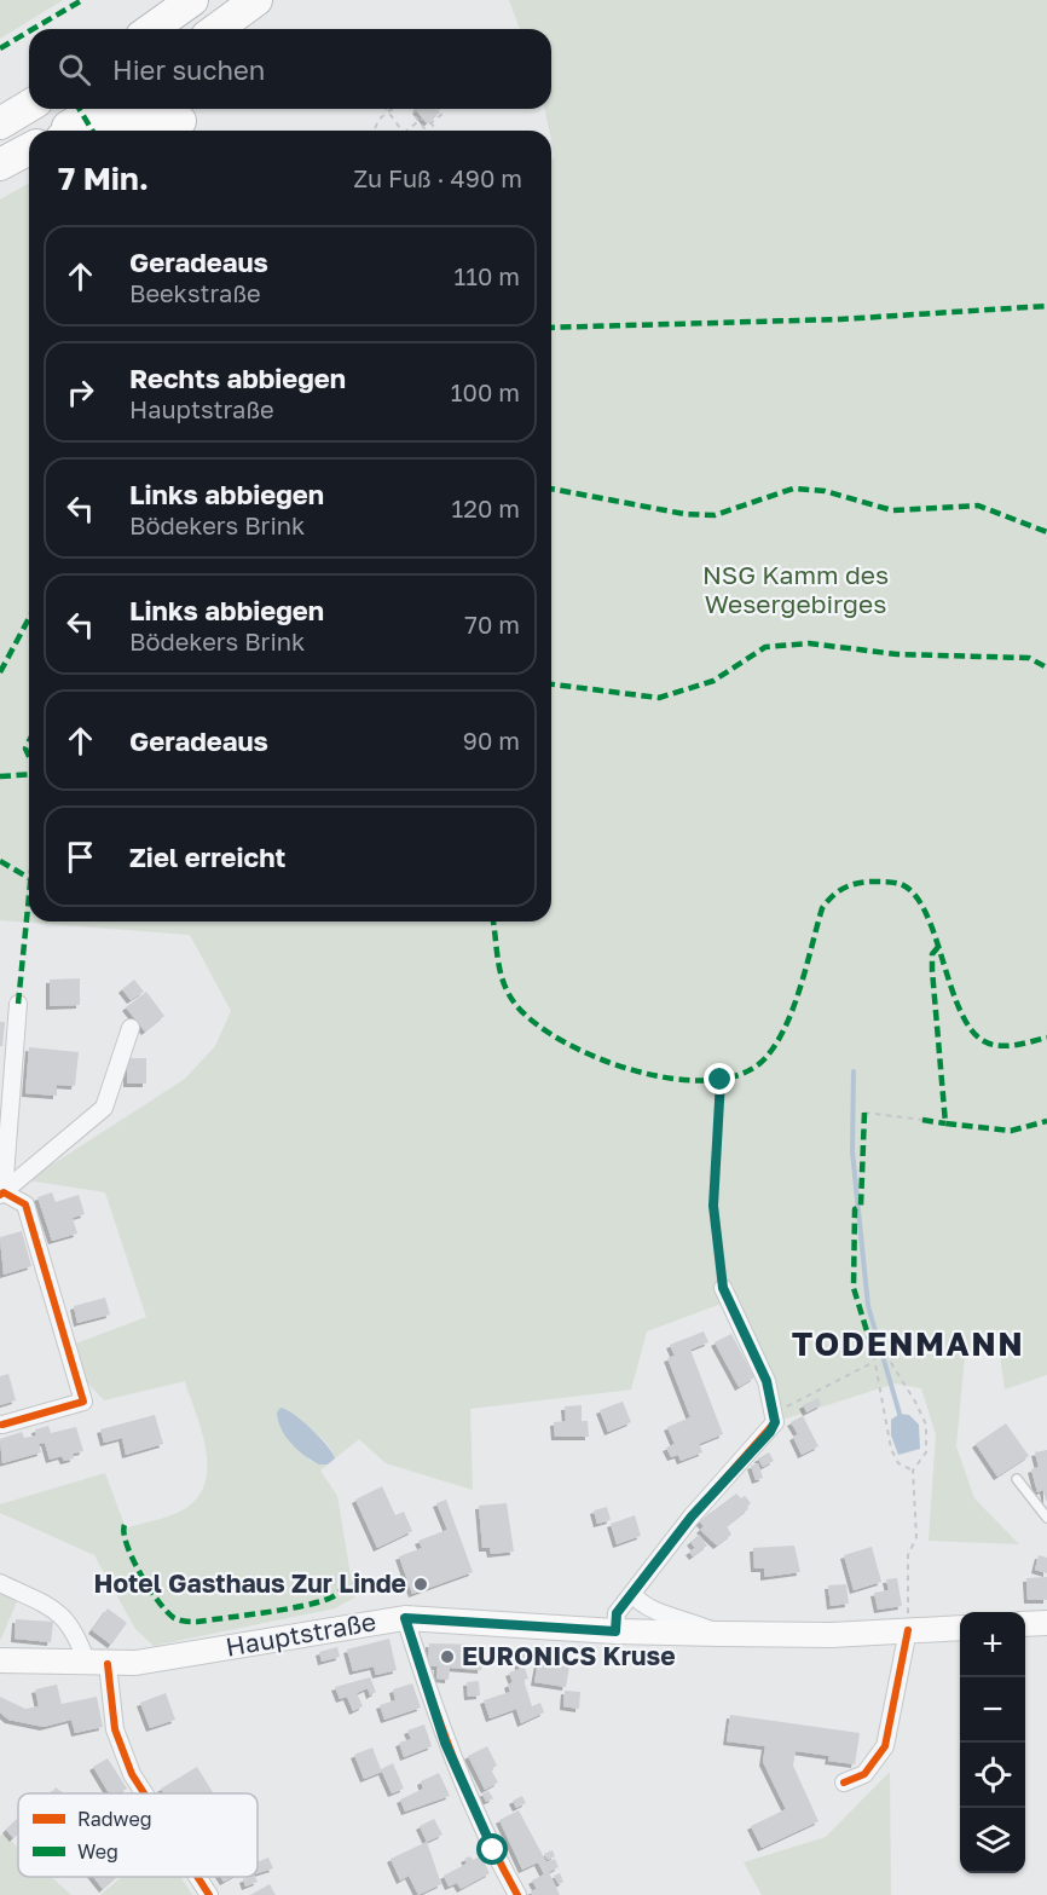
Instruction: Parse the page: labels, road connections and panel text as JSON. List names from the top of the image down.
{
  "streets": {
    "main road": ["Hauptstraße"]
  },
  "districts": ["TODENMANN"],
  "parks": ["NSG Kamm des Wesergebirges"],
  "places": ["Hotel Gasthaus Zur Linde", "EURONICS Kruse"],
  "legend": ["Radweg", "Weg"],
  "page": {
    "search": "Hier suchen",
    "heading": ["7 Min.", "Zu Fuß · 490 m"],
    "list": [
      ["Geradeaus", "Beekstraße", "110 m"],
      ["Rechts abbiegen", "Hauptstraße", "100 m"],
      ["Links abbiegen", "Bödekers Brink", "120 m"],
      ["Links abbiegen", "Bödekers Brink", "70 m"],
      ["Geradeaus", "90 m"],
      "Ziel erreicht"
    ],
    "map_buttons": ["+", "−"]
  }
}
